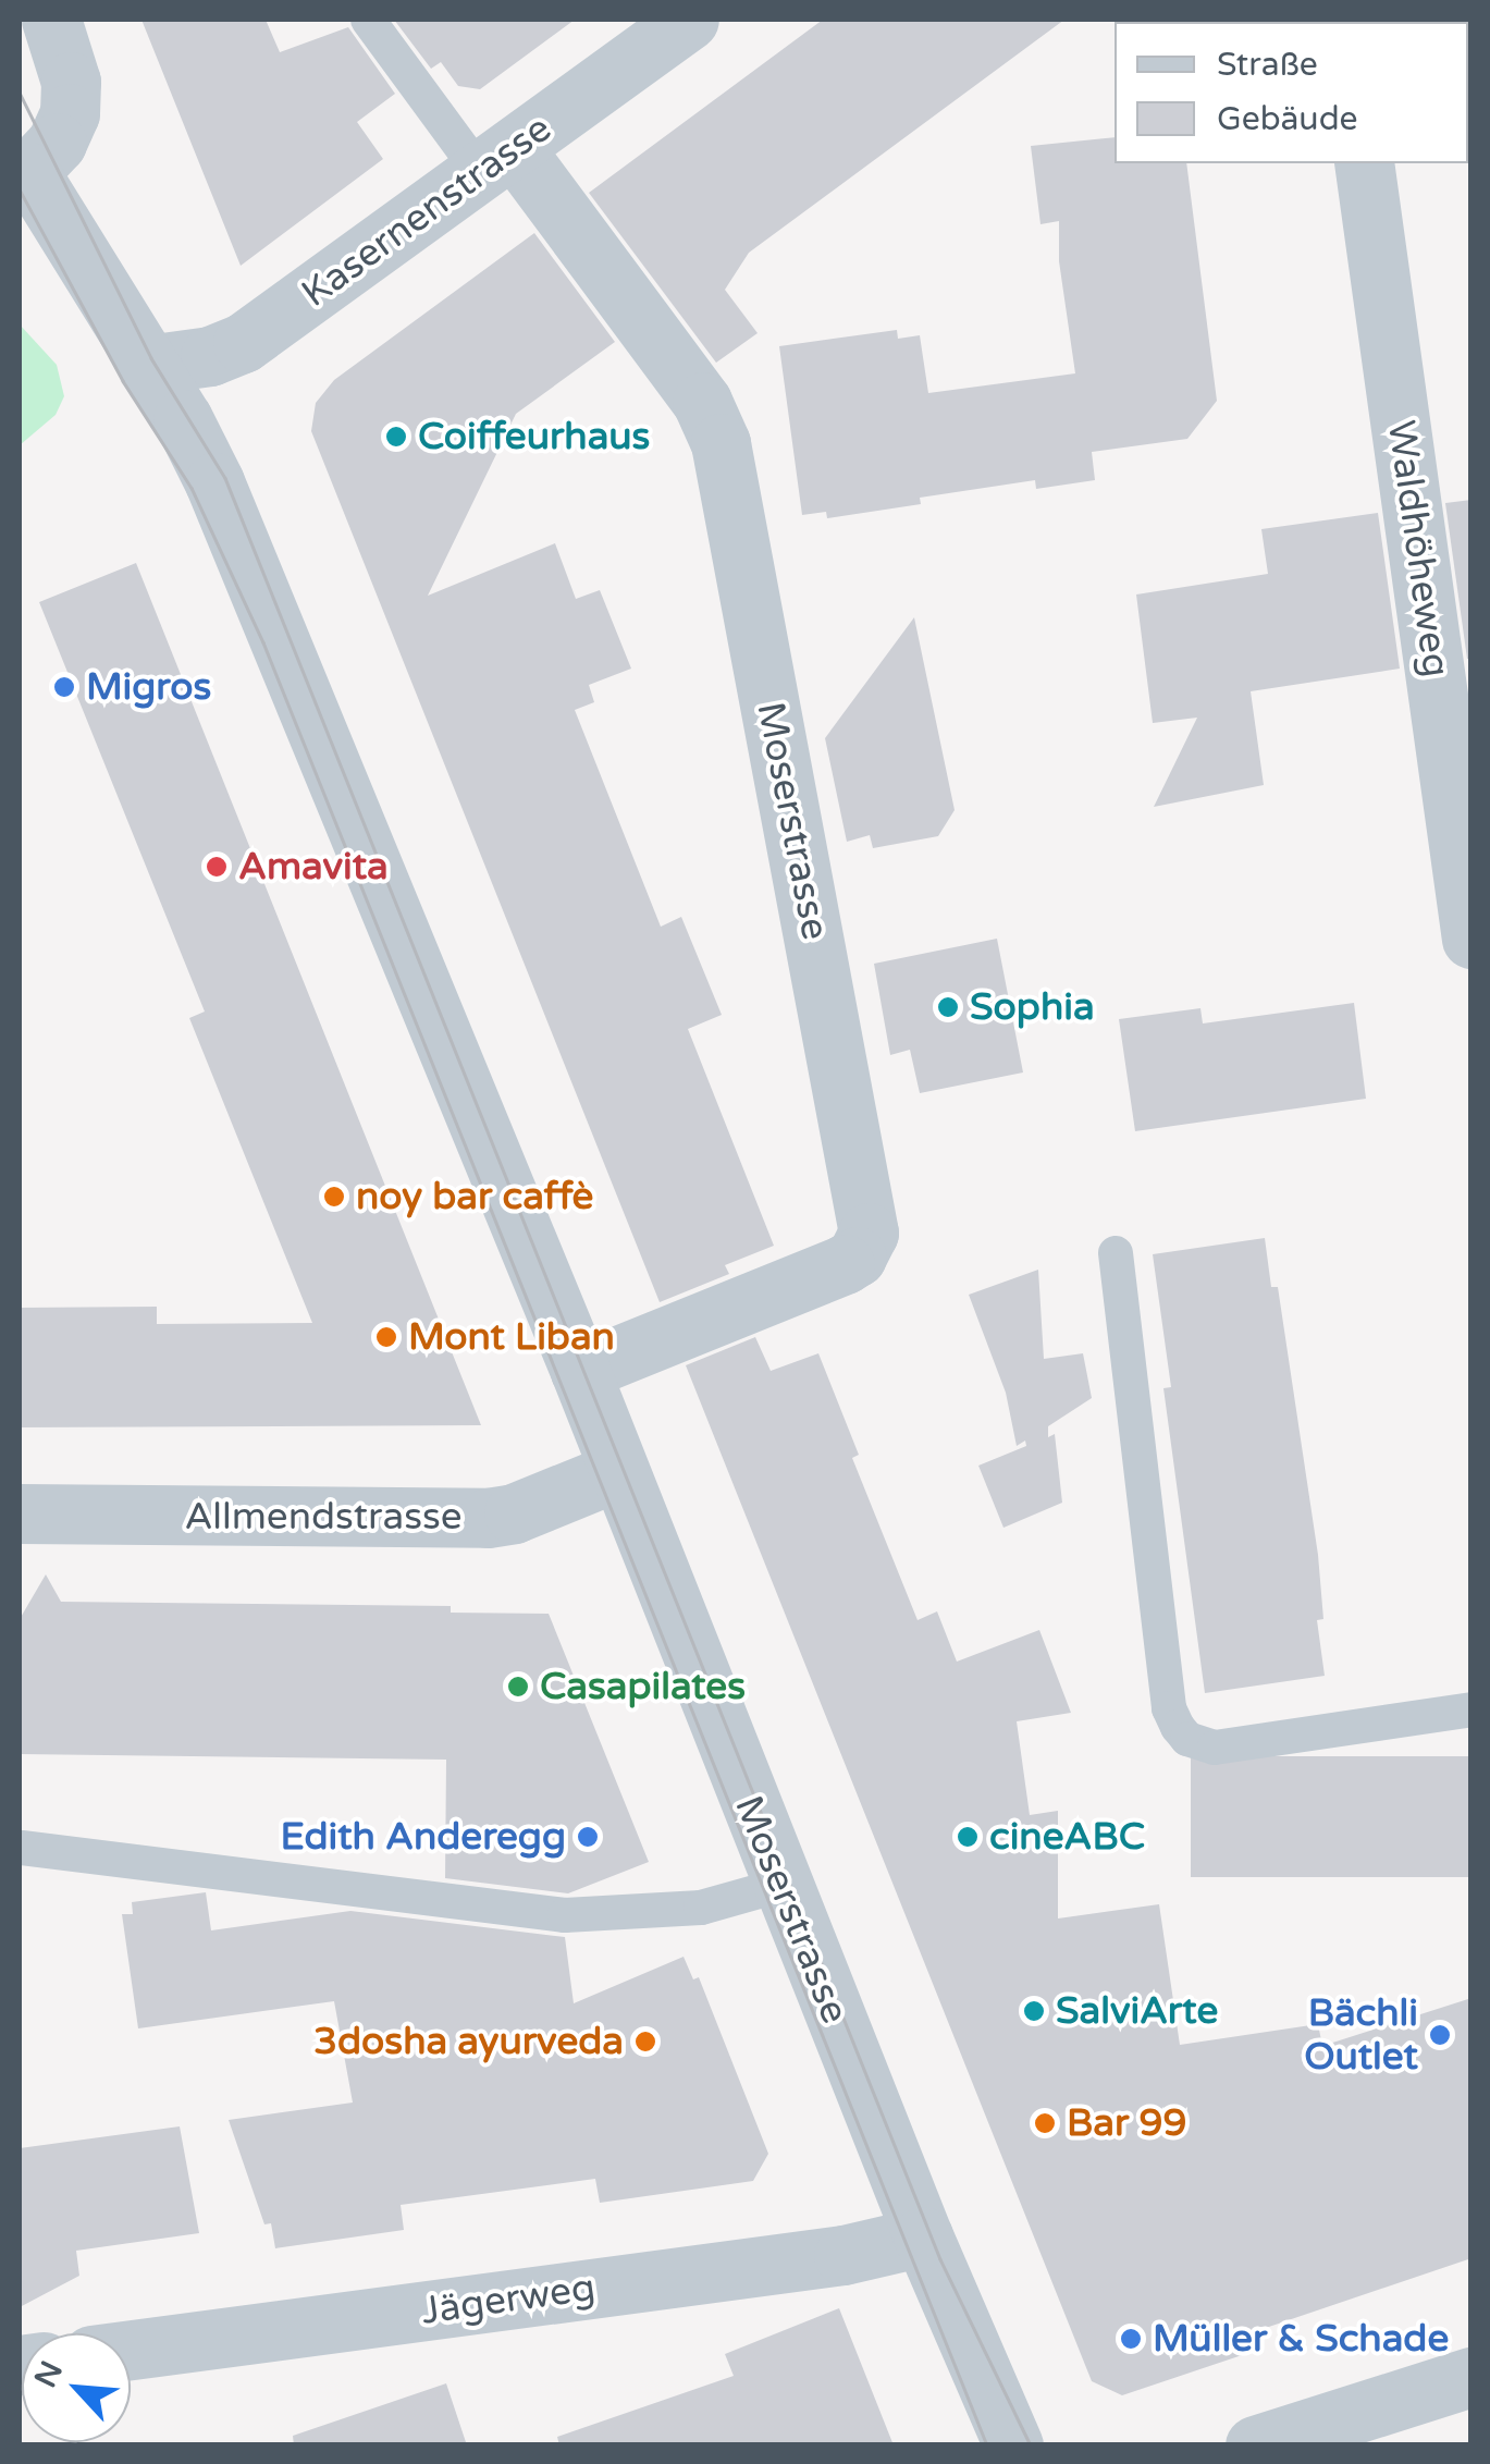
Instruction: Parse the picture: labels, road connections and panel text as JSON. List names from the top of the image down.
{
  "streets": {
    "street": [
      "Kasernenstrasse",
      "Waldhöheweg",
      "Moserstrasse",
      "Allmendstrasse",
      "Jägerweg"
    ]
  },
  "crossings": [
    ["Kasernenstrasse", "Moserstrasse"],
    ["Moserstrasse", "Allmendstrasse"],
    ["Moserstrasse", "Jägerweg"]
  ],
  "places": [
    "Coiffeurhaus",
    "Migros",
    "Amavita",
    "Sophia",
    "noy bar caffè",
    "Mont Liban",
    "Casapilates",
    "Edith Anderegg",
    "cineABC",
    "SalviArte",
    "Bächli Outlet",
    "3dosha ayurveda",
    "Bar 99",
    "Müller & Schade"
  ],
  "legend": ["Straße", "Gebäude"],
  "north": "top left"
}
